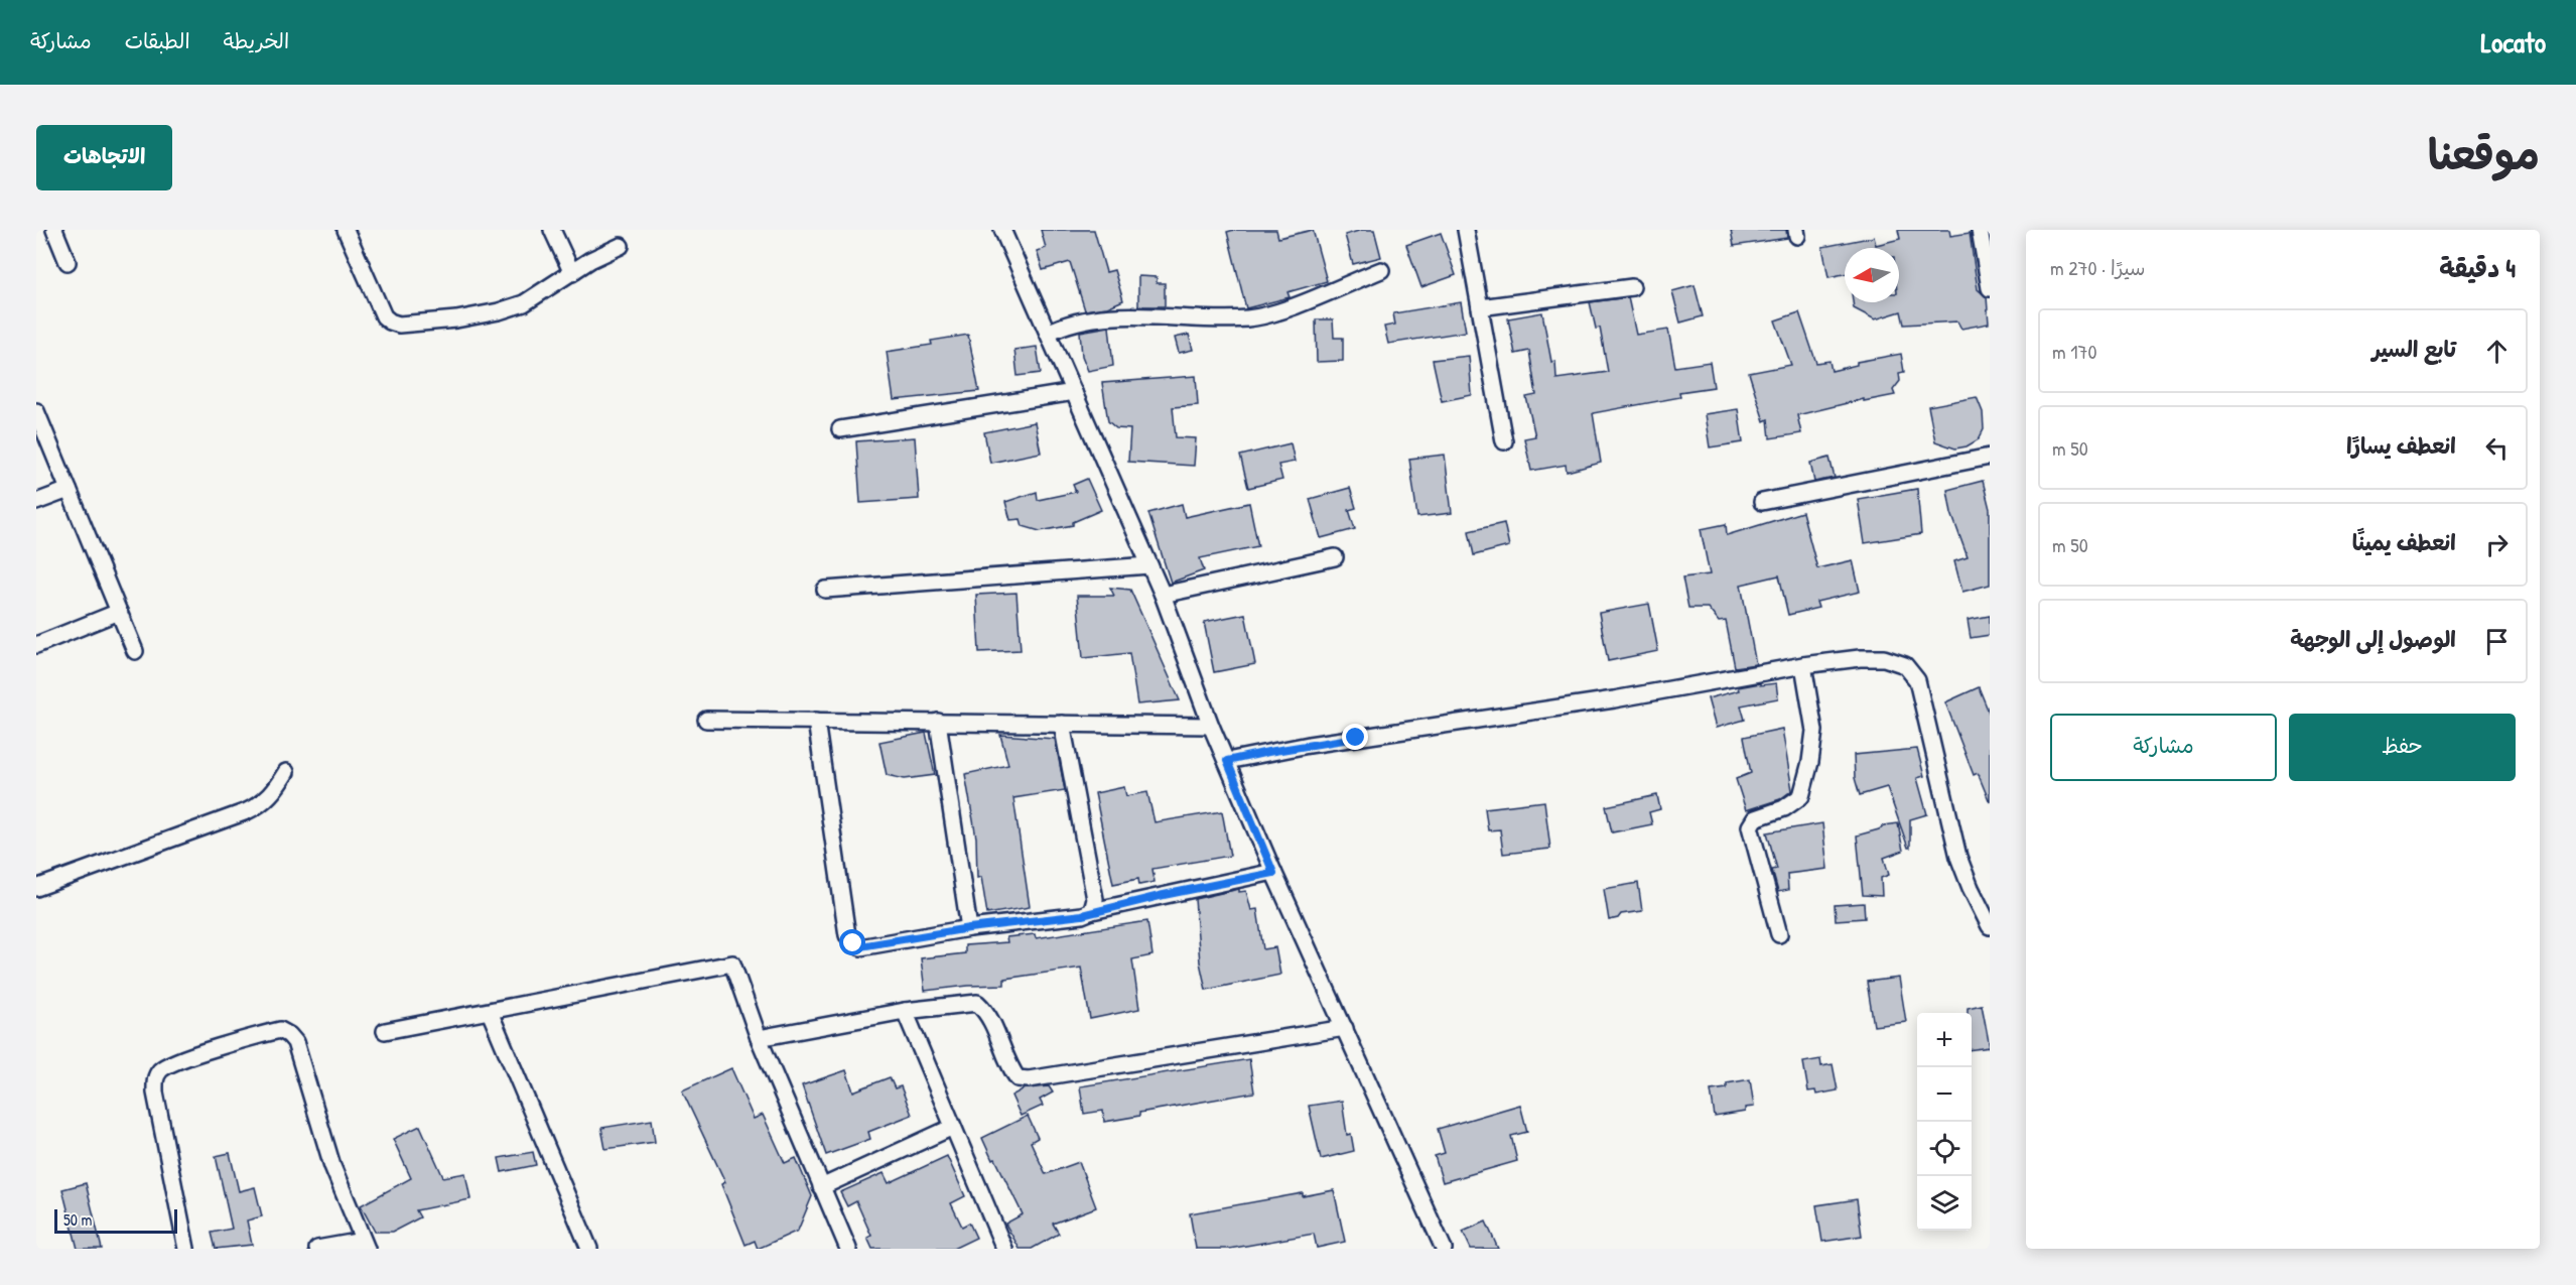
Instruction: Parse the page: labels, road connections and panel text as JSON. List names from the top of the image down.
{
  "scale_bar": "50 m",
  "north": "left",
  "page": {
    "header": "Locato",
    "nav": ["الخريطة", "الطبقات", "مشاركة"],
    "title": "موقعنا",
    "buttons": [
      "الاتجاهات",
      ["حفظ", "مشاركة"]
    ],
    "heading": ["4 دقيقة", "سيرًا · 270 m"],
    "list": [
      ["تابع السير", "170 m"],
      ["انعطف يسارًا", "50 m"],
      ["انعطف يمينًا", "50 m"],
      "الوصول إلى الوجهة"
    ],
    "map_buttons": ["+", "−"],
    "scale": "50 m"
  }
}
